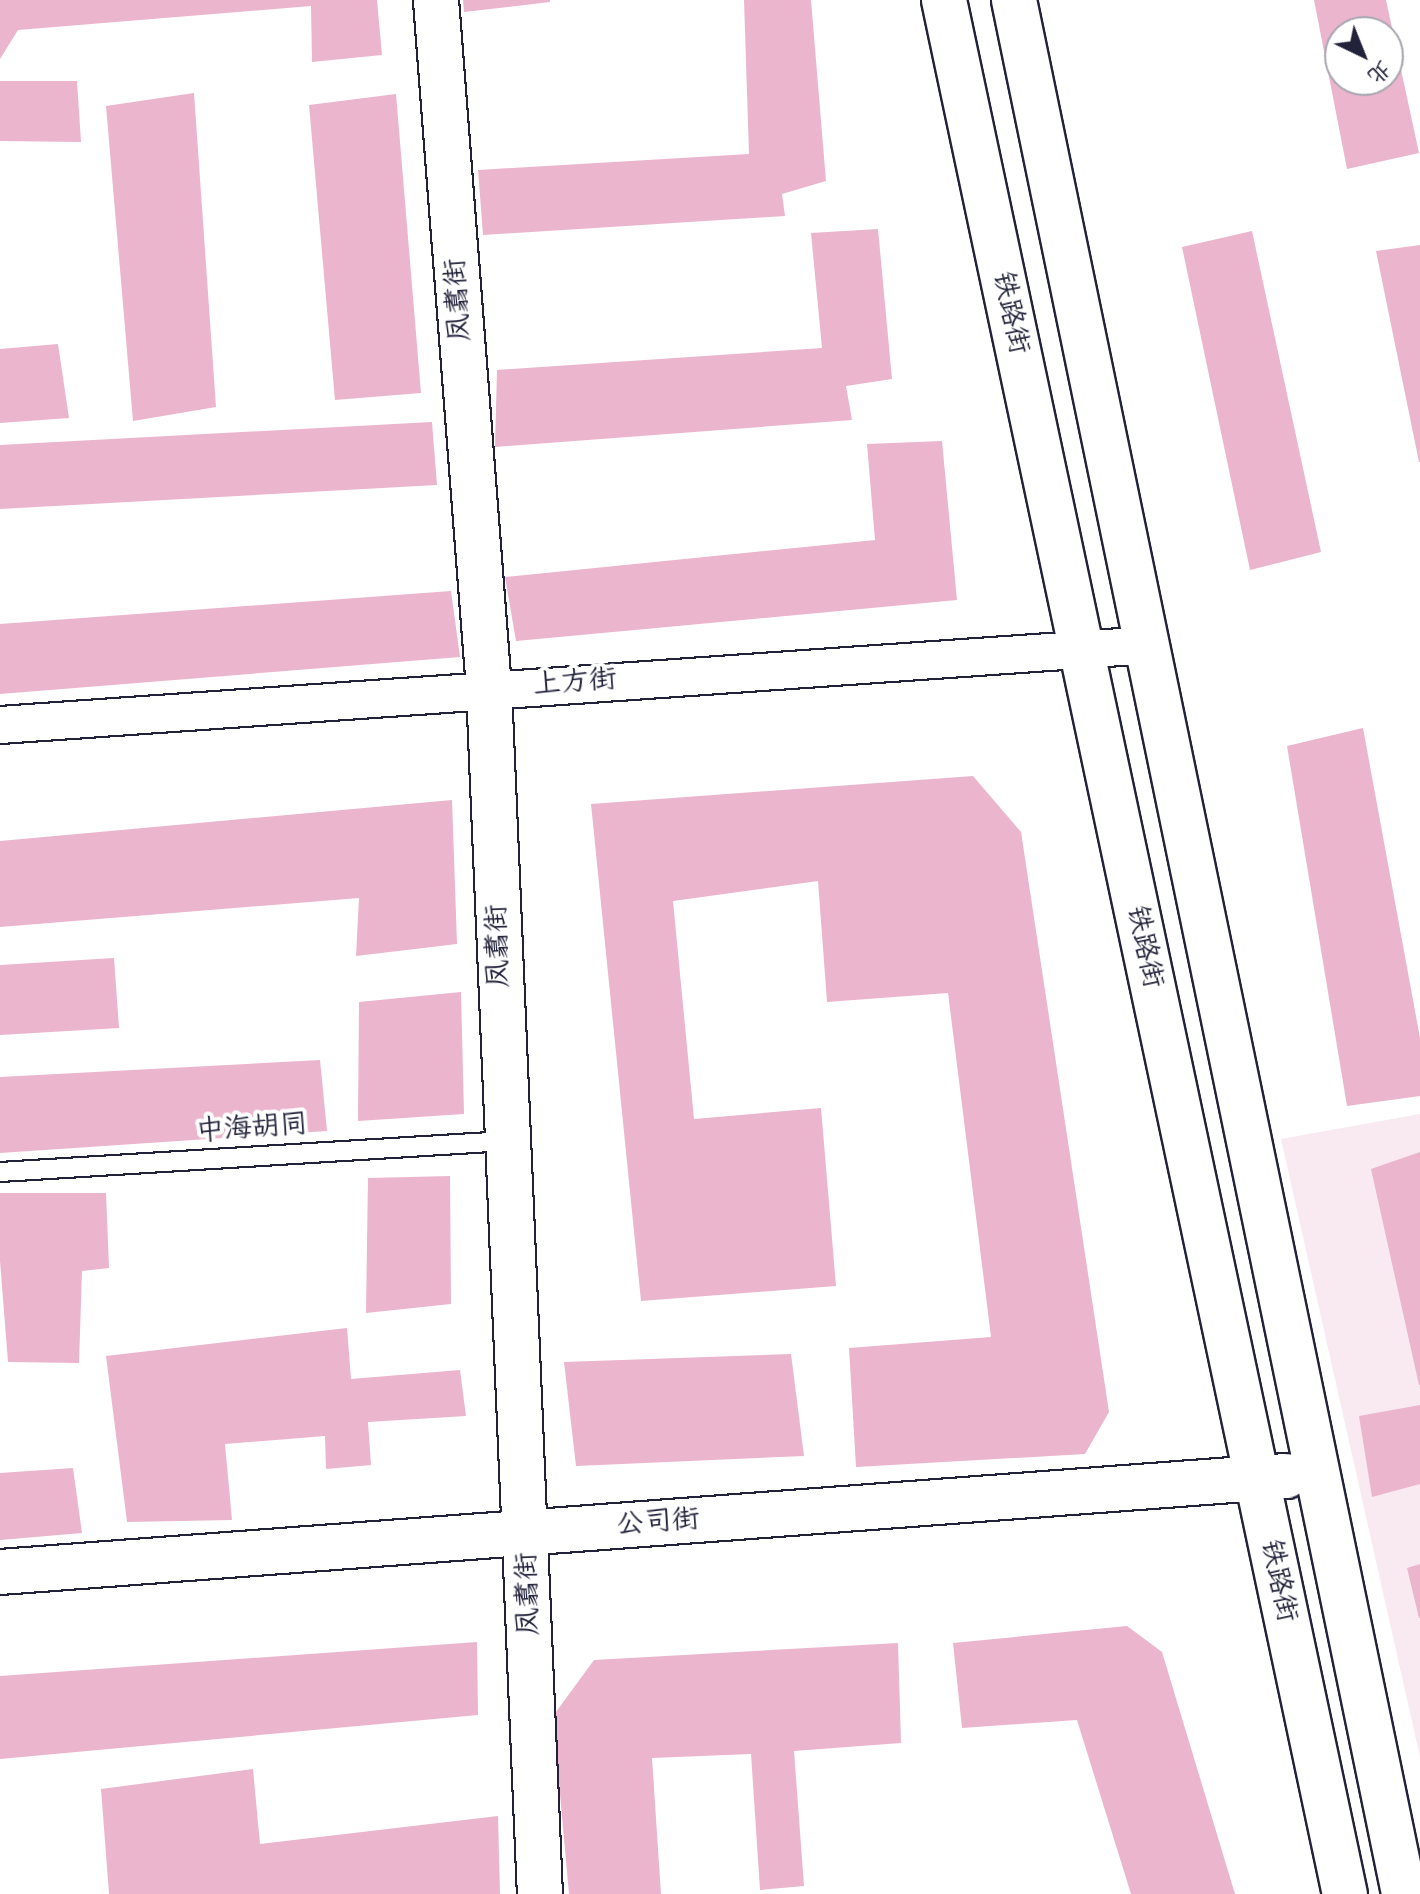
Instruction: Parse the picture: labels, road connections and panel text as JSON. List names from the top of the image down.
{
  "streets": {
    "main road": ["凤翥街", "铁路街", "公司街"],
    "street": ["上方街"],
    "lane": ["中海胡同"]
  },
  "crossings": [
    ["凤翥街", "上方街"],
    ["凤翥街", "中海胡同"],
    ["凤翥街", "公司街"],
    ["铁路街", "上方街"],
    ["铁路街", "公司街"]
  ],
  "north": "bottom right"
}
